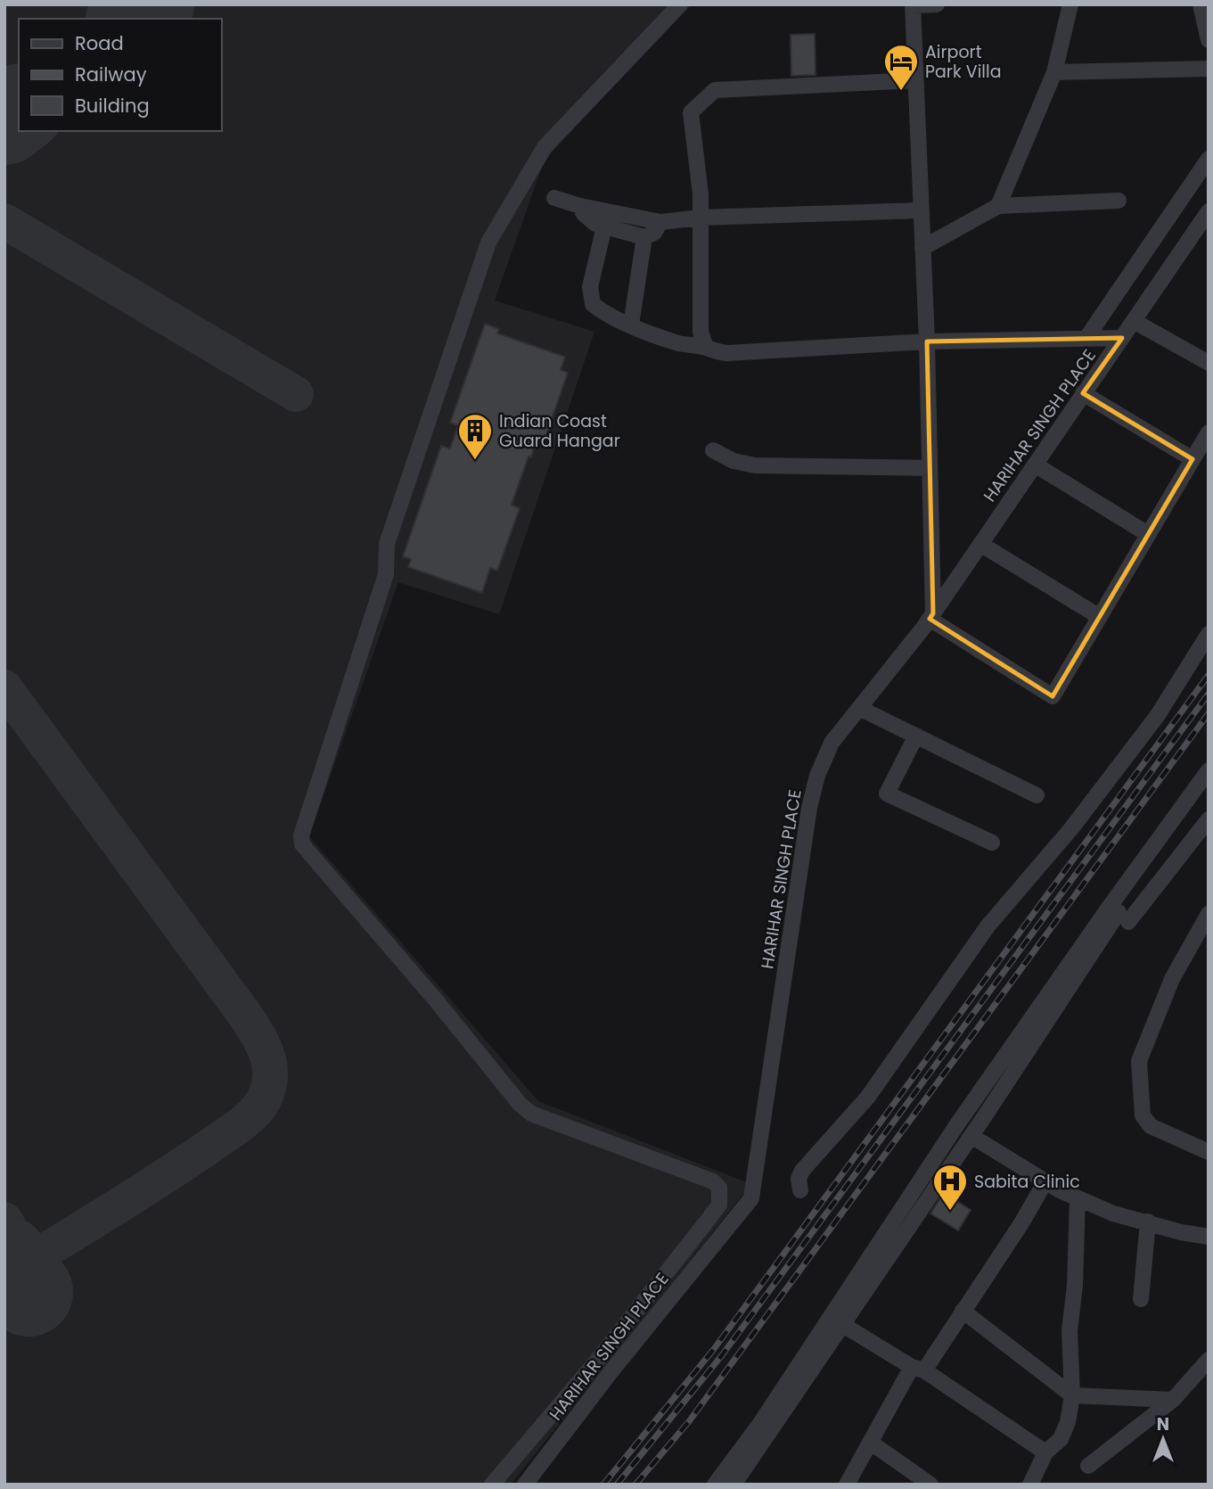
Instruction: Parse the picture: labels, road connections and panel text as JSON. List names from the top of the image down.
{
  "streets": {
    "street": ["HARIHAR SINGH PLACE"]
  },
  "places": {
    "hotel": ["Airport Park Villa"],
    "building": ["Indian Coast Guard Hangar"],
    "hospital": ["Sabita Clinic"]
  },
  "legend": ["Road", "Railway", "Building"],
  "north": "top"
}
